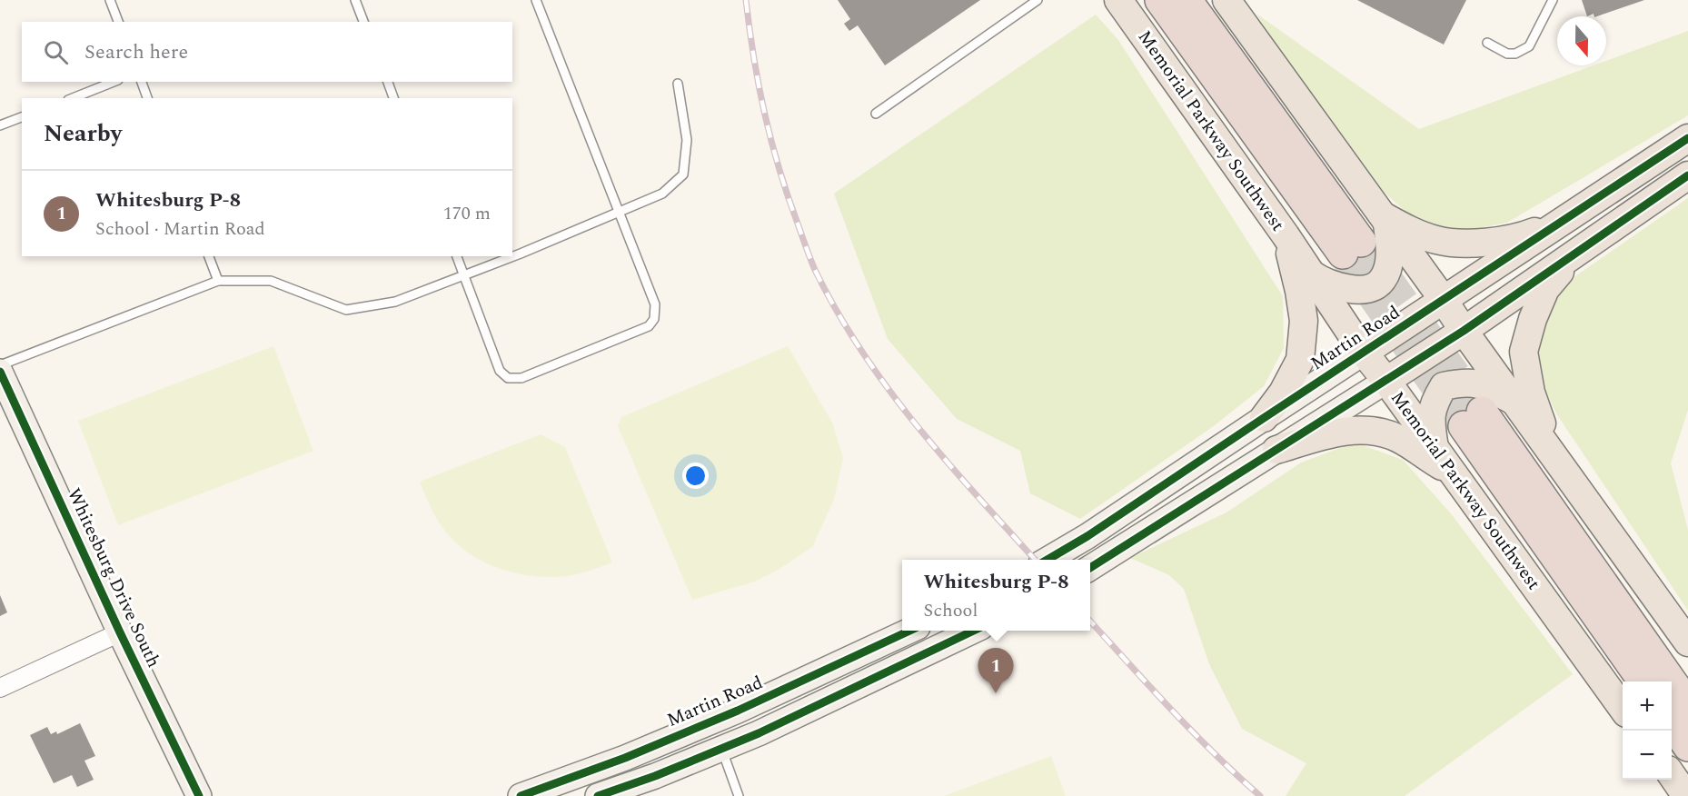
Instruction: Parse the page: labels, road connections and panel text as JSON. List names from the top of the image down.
{
  "streets": {
    "highway": ["Memorial Parkway Southwest"],
    "main road": ["Martin Road", "Whitesburg Drive South"]
  },
  "crossings": [
    ["Memorial Parkway Southwest", "Martin Road"]
  ],
  "north": "bottom",
  "page": {
    "search": "Search here",
    "heading": "Nearby",
    "list": [
      {
        "mark": "1",
        "name": "Whitesburg P-8",
        "note": "School · Martin Road",
        "value": "170 m"
      }
    ],
    "popup": ["Whitesburg P-8", "School"],
    "pins": "1",
    "map_buttons": ["+", "−"]
  }
}
